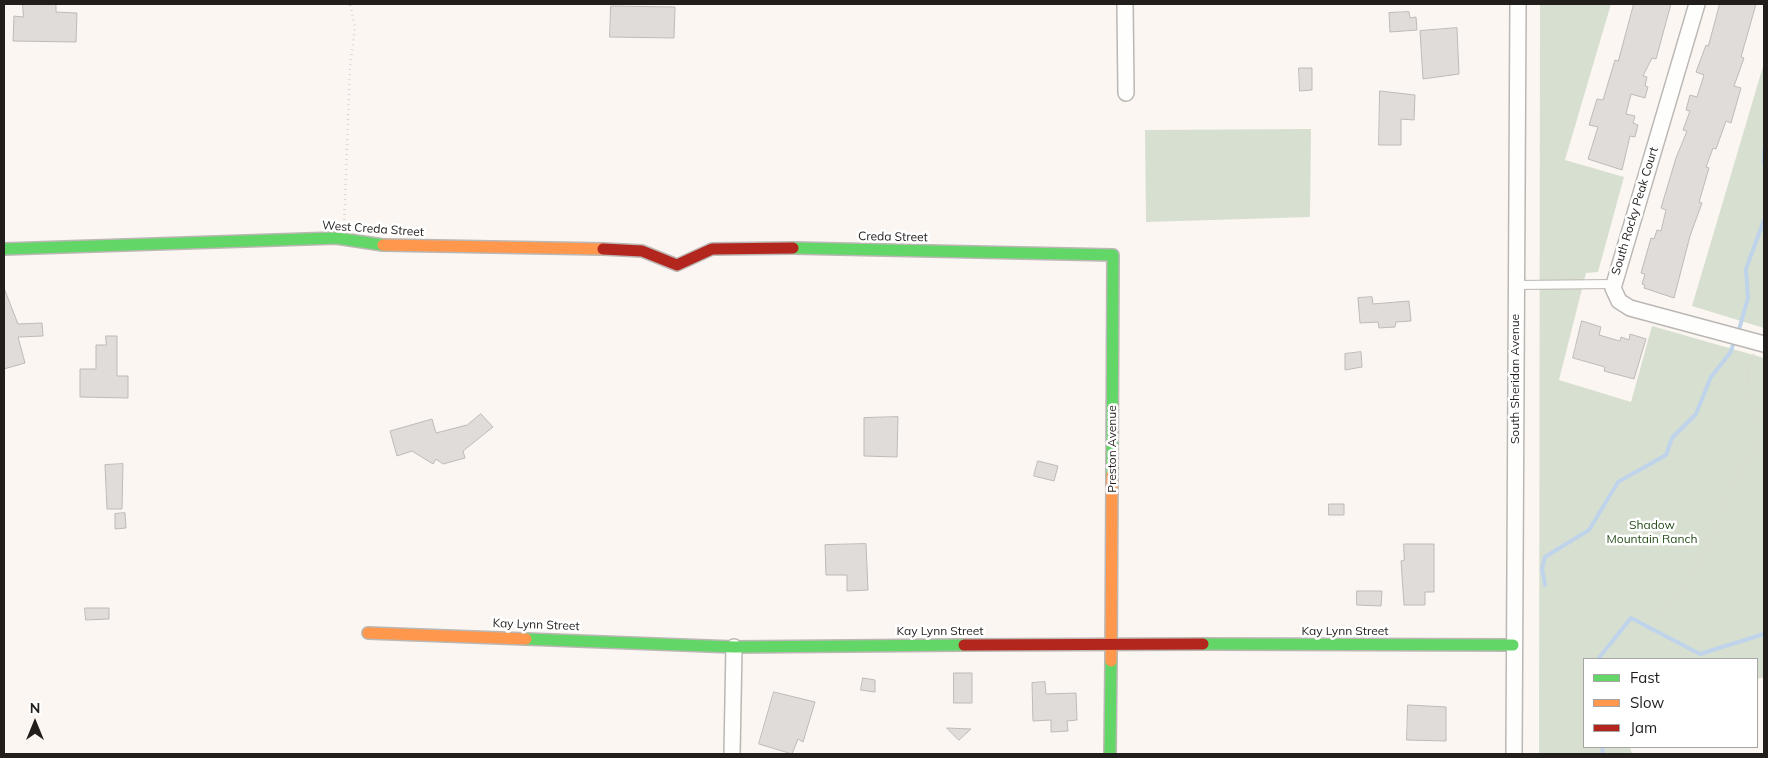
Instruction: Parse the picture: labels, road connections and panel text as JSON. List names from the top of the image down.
{
  "streets": {
    "street": [
      "South Rocky Peak Court",
      "West Creda Street",
      "Creda Street",
      "South Sheridan Avenue",
      "Preston Avenue",
      "Kay Lynn Street"
    ]
  },
  "crossings": [
    ["West Creda Street", "Creda Street"],
    ["Creda Street", "Preston Avenue"],
    ["South Sheridan Avenue", "Kay Lynn Street"],
    ["Preston Avenue", "Kay Lynn Street"]
  ],
  "parks": ["Shadow Mountain Ranch"],
  "legend": ["Fast", "Slow", "Jam"],
  "north": "top"
}
